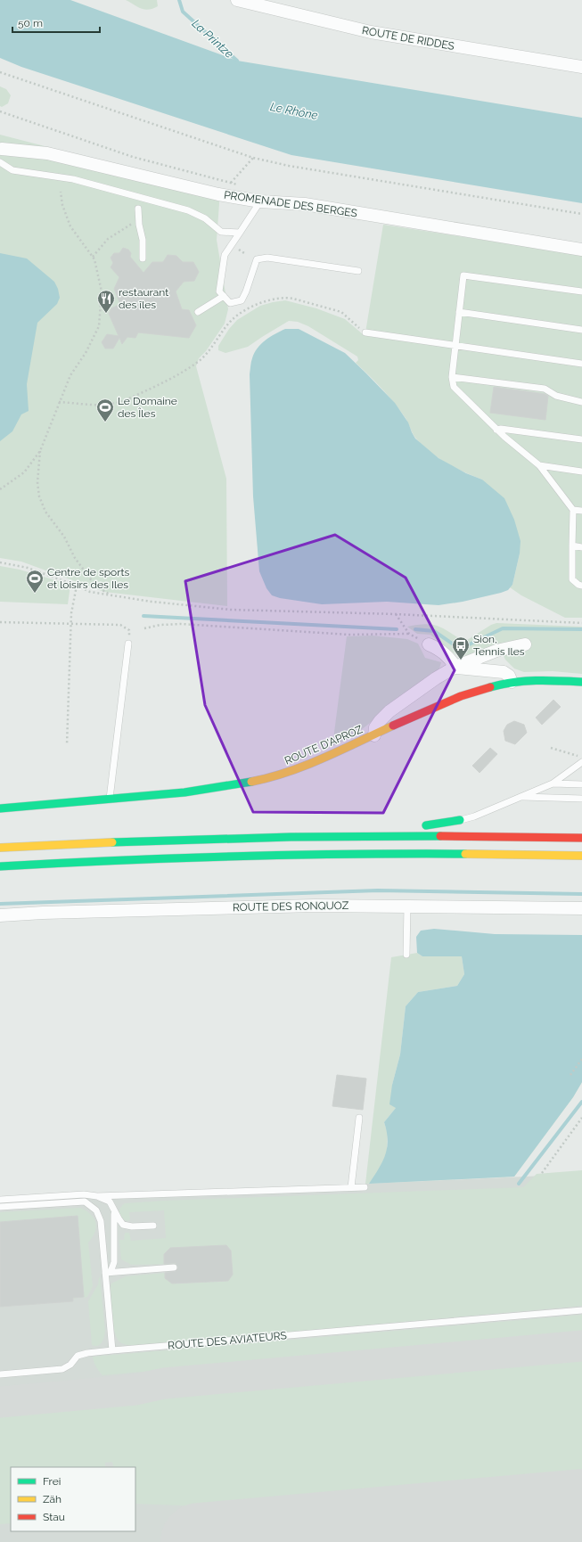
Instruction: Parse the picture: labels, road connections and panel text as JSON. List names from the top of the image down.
{
  "streets": {
    "main road": ["ROUTE D'APROZ"],
    "street": ["ROUTE DE RIDDES", "PROMENADE DES BERGES", "ROUTE DES RONQUOZ"],
    "lane": ["ROUTE DES AVIATEURS"]
  },
  "water": ["La Printze", "Le Rhône"],
  "places": {
    "restaurant": ["restaurant des îles"],
    "sports": ["Le Domaine des Îles", "Centre de sports et loisirs des Iles"],
    "bus stop": ["Sion, Tennis Iles"]
  },
  "legend": ["Frei", "Zäh", "Stau"],
  "scale_bar": "50 m"
}
